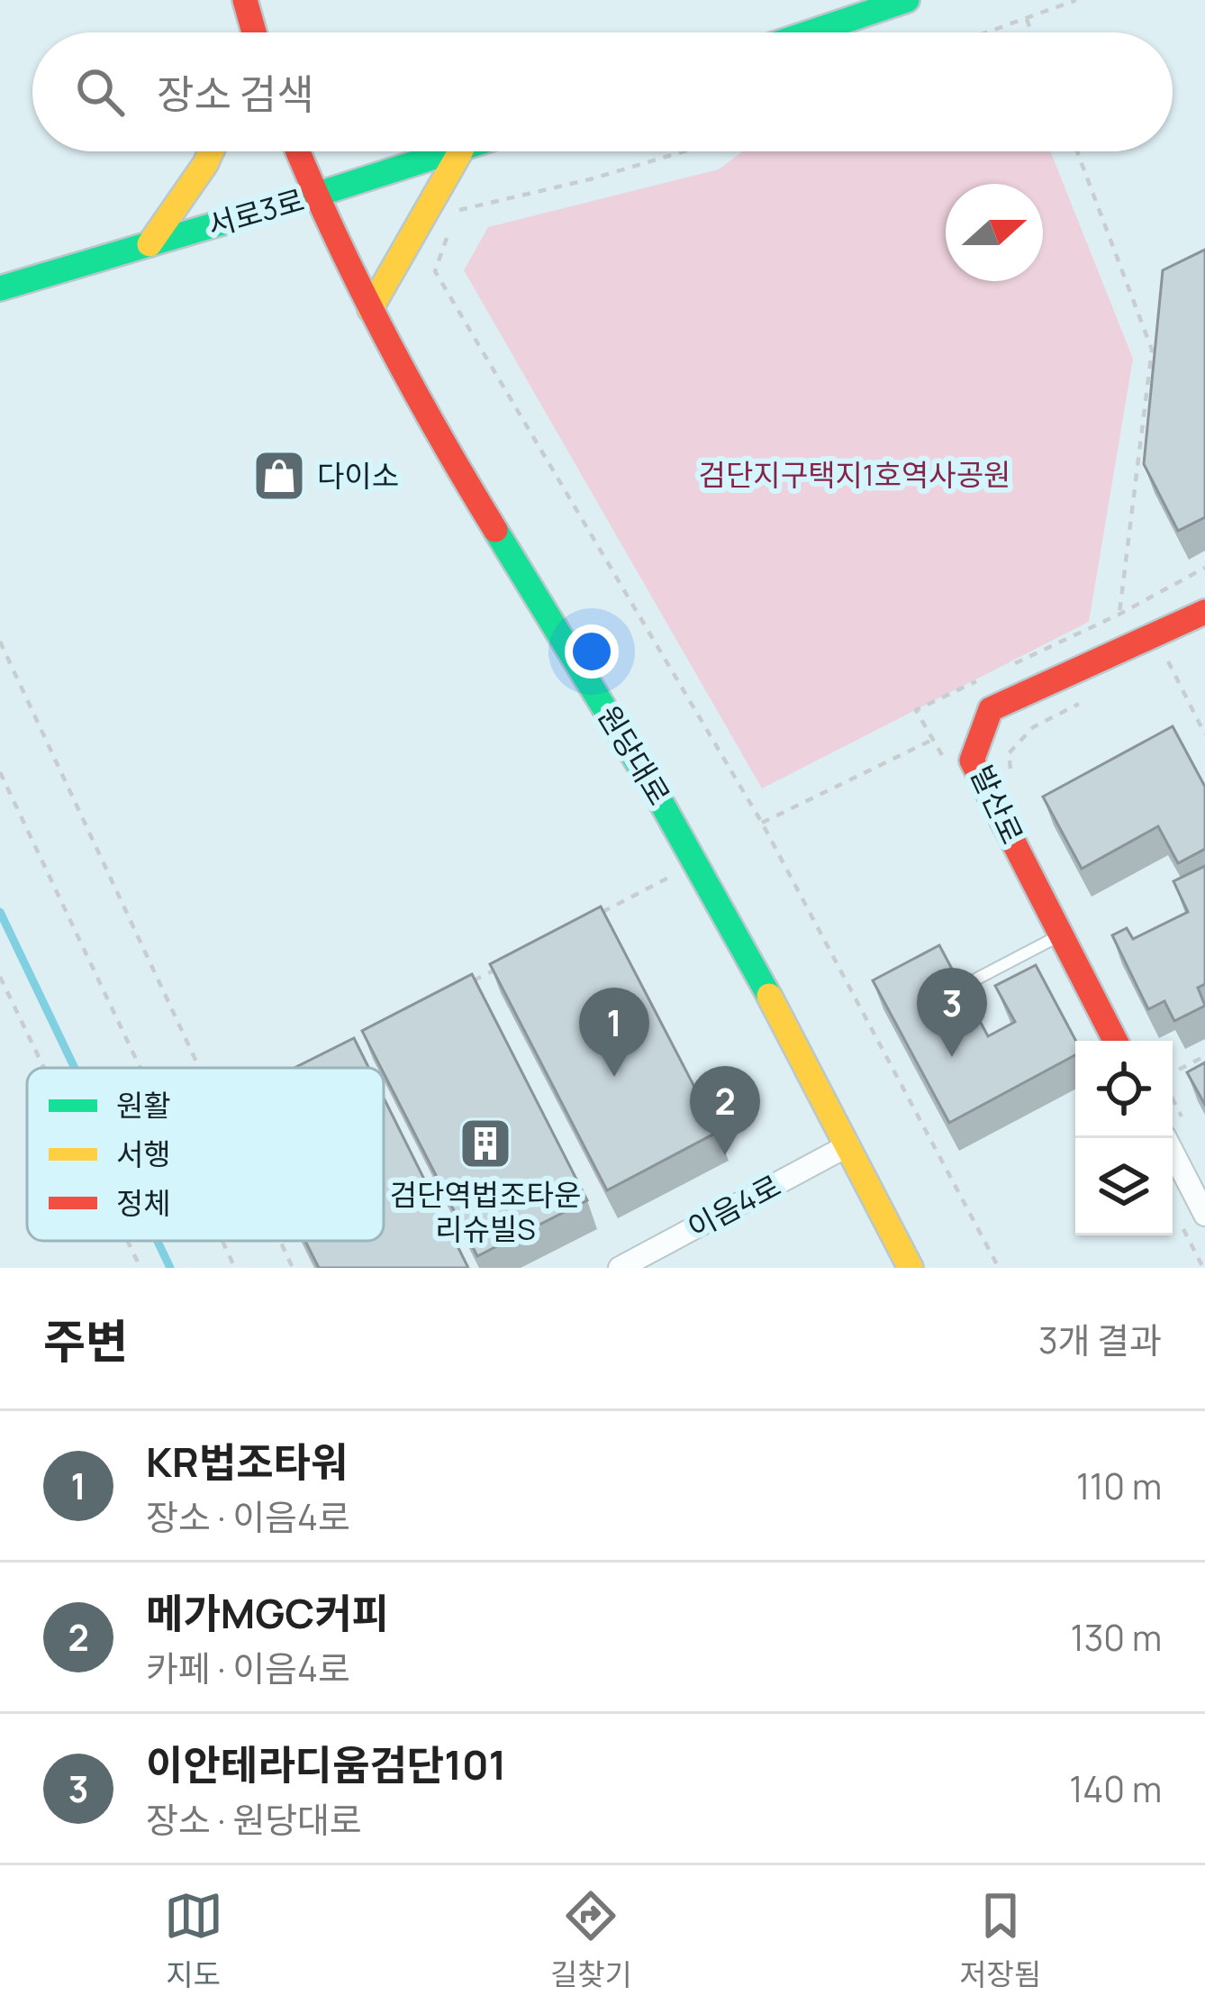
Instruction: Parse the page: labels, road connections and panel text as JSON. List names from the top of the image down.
{
  "streets": {
    "main road": ["서로3로", "원당대로", "발산로"],
    "street": ["이음4로"]
  },
  "crossings": [
    ["서로3로", "원당대로"],
    ["원당대로", "이음4로"]
  ],
  "parks": ["검단지구택지1호역사공원"],
  "places": {
    "shop": ["다이소"],
    "building": ["검단역법조타운 리슈빌S"]
  },
  "legend": ["원활", "서행", "정체"],
  "north": "right",
  "page": {
    "search": "장소 검색",
    "pins": ["3", "1", "2"],
    "heading": ["주변", "3개 결과"],
    "list": [
      {
        "mark": "1",
        "name": "KR법조타워",
        "note": "장소 · 이음4로",
        "value": "110 m"
      },
      {
        "mark": "2",
        "name": "메가MGC커피",
        "note": "카페 · 이음4로",
        "value": "130 m"
      },
      {
        "mark": "3",
        "name": "이안테라디움검단101",
        "note": "장소 · 원당대로",
        "value": "140 m"
      }
    ],
    "nav": ["지도", "길찾기", "저장됨"]
  }
}
